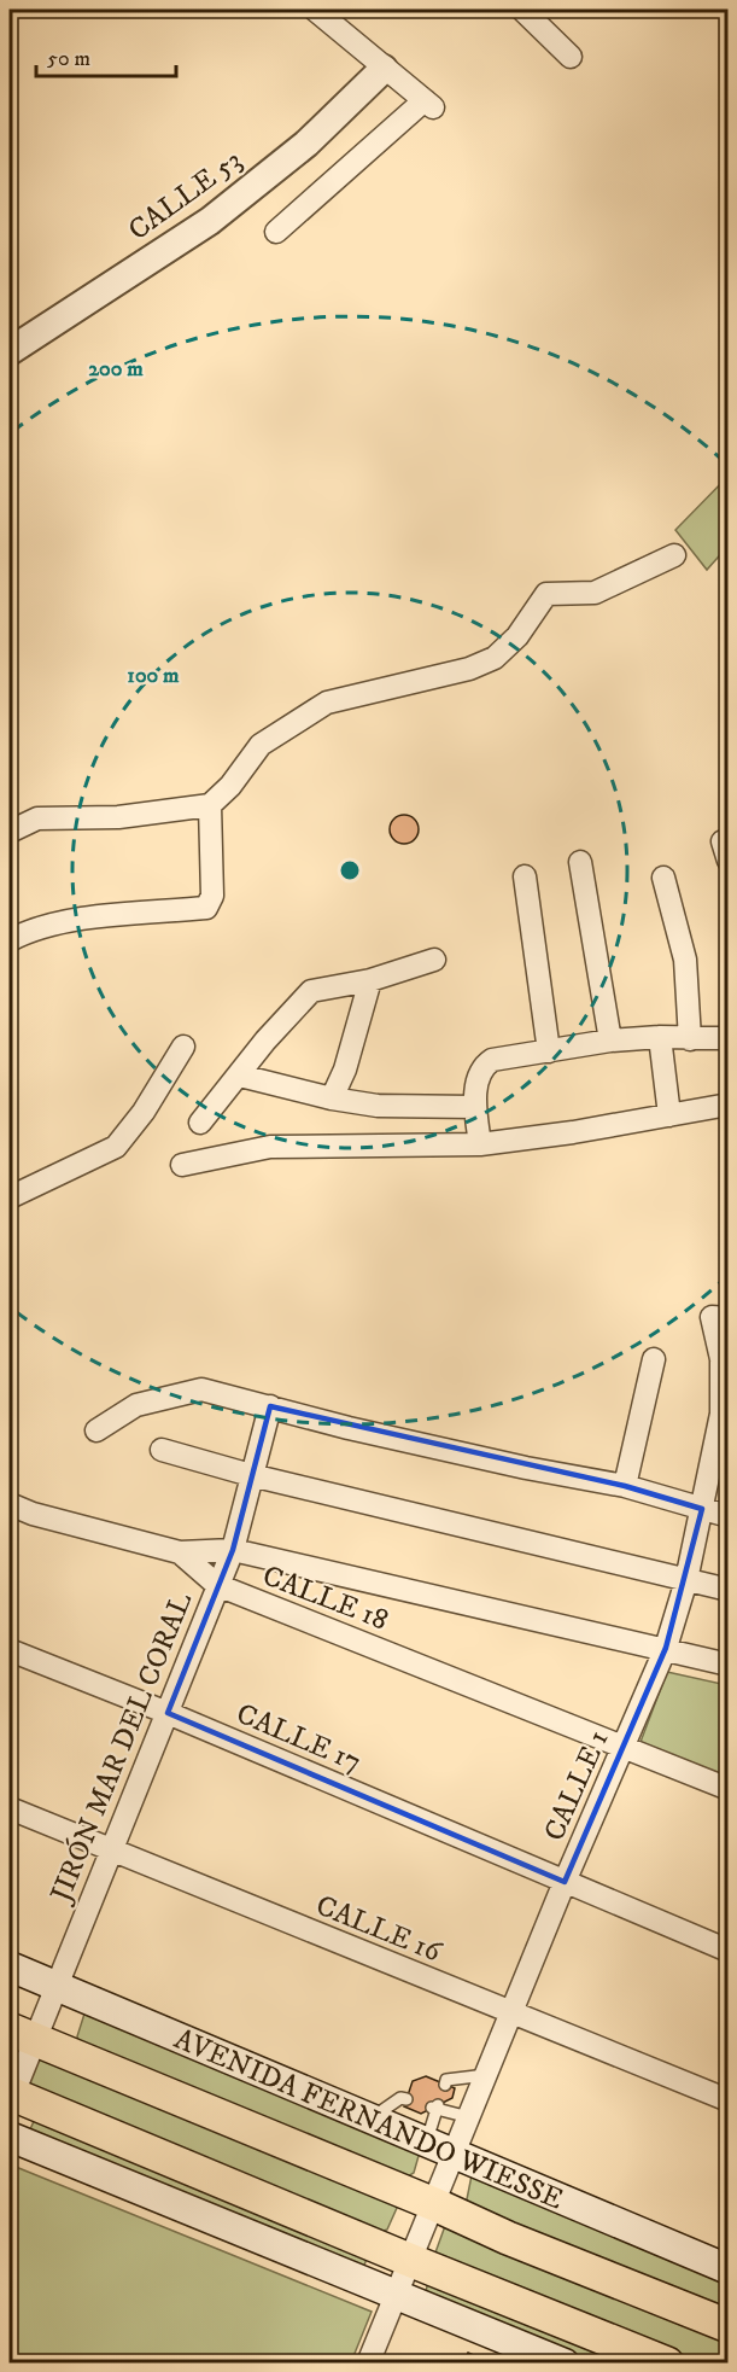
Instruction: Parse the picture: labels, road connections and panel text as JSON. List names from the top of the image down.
{
  "streets": {
    "main road": ["AVENIDA FERNANDO WIESSE"],
    "street": [
      "CALLE 53",
      "CALLE 18",
      "CALLE 17",
      "JIRÓN MAR DEL CORAL",
      "CALLE 1",
      "CALLE 16"
    ]
  },
  "crossings": [
    ["CALLE 18", "JIRÓN MAR DEL CORAL"],
    ["CALLE 18", "CALLE 1"],
    ["CALLE 17", "JIRÓN MAR DEL CORAL"],
    ["CALLE 17", "CALLE 1"],
    ["JIRÓN MAR DEL CORAL", "CALLE 16"],
    ["JIRÓN MAR DEL CORAL", "AVENIDA FERNANDO WIESSE"],
    ["CALLE 1", "CALLE 16"],
    ["CALLE 1", "AVENIDA FERNANDO WIESSE"]
  ],
  "scale_bar": "50 m",
  "rings": ["200 m", "100 m"]
}
